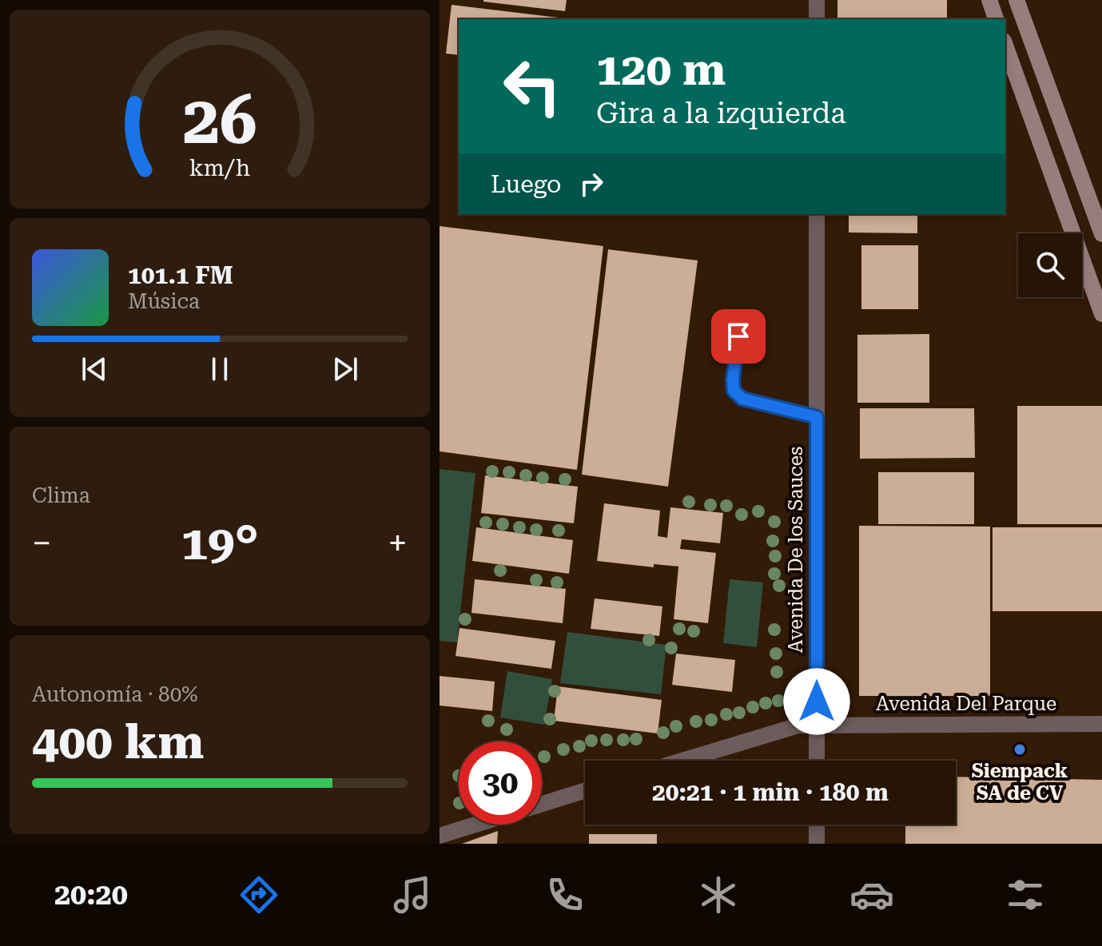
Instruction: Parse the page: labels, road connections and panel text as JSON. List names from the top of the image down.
{
  "streets": {
    "street": ["Avenida De los Sauces", "Avenida Del Parque"]
  },
  "crossings": [
    ["Avenida De los Sauces", "Avenida Del Parque"]
  ],
  "places": ["Siempack SA de CV"],
  "page": {
    "turn": ["120 m", "Gira a la izquierda"],
    "then": "Luego",
    "song": ["101.1 FM", "Música"],
    "tile": [
      "Clima",
      ["Autonomía · 80%", "400 km"]
    ],
    "heat": ["−", "19°", "+"],
    "limit": "30",
    "trip": "20:21 · 1 min · 180 m",
    "tabs": "20:20",
    "gauge": ["26", "km/h"]
  }
}
